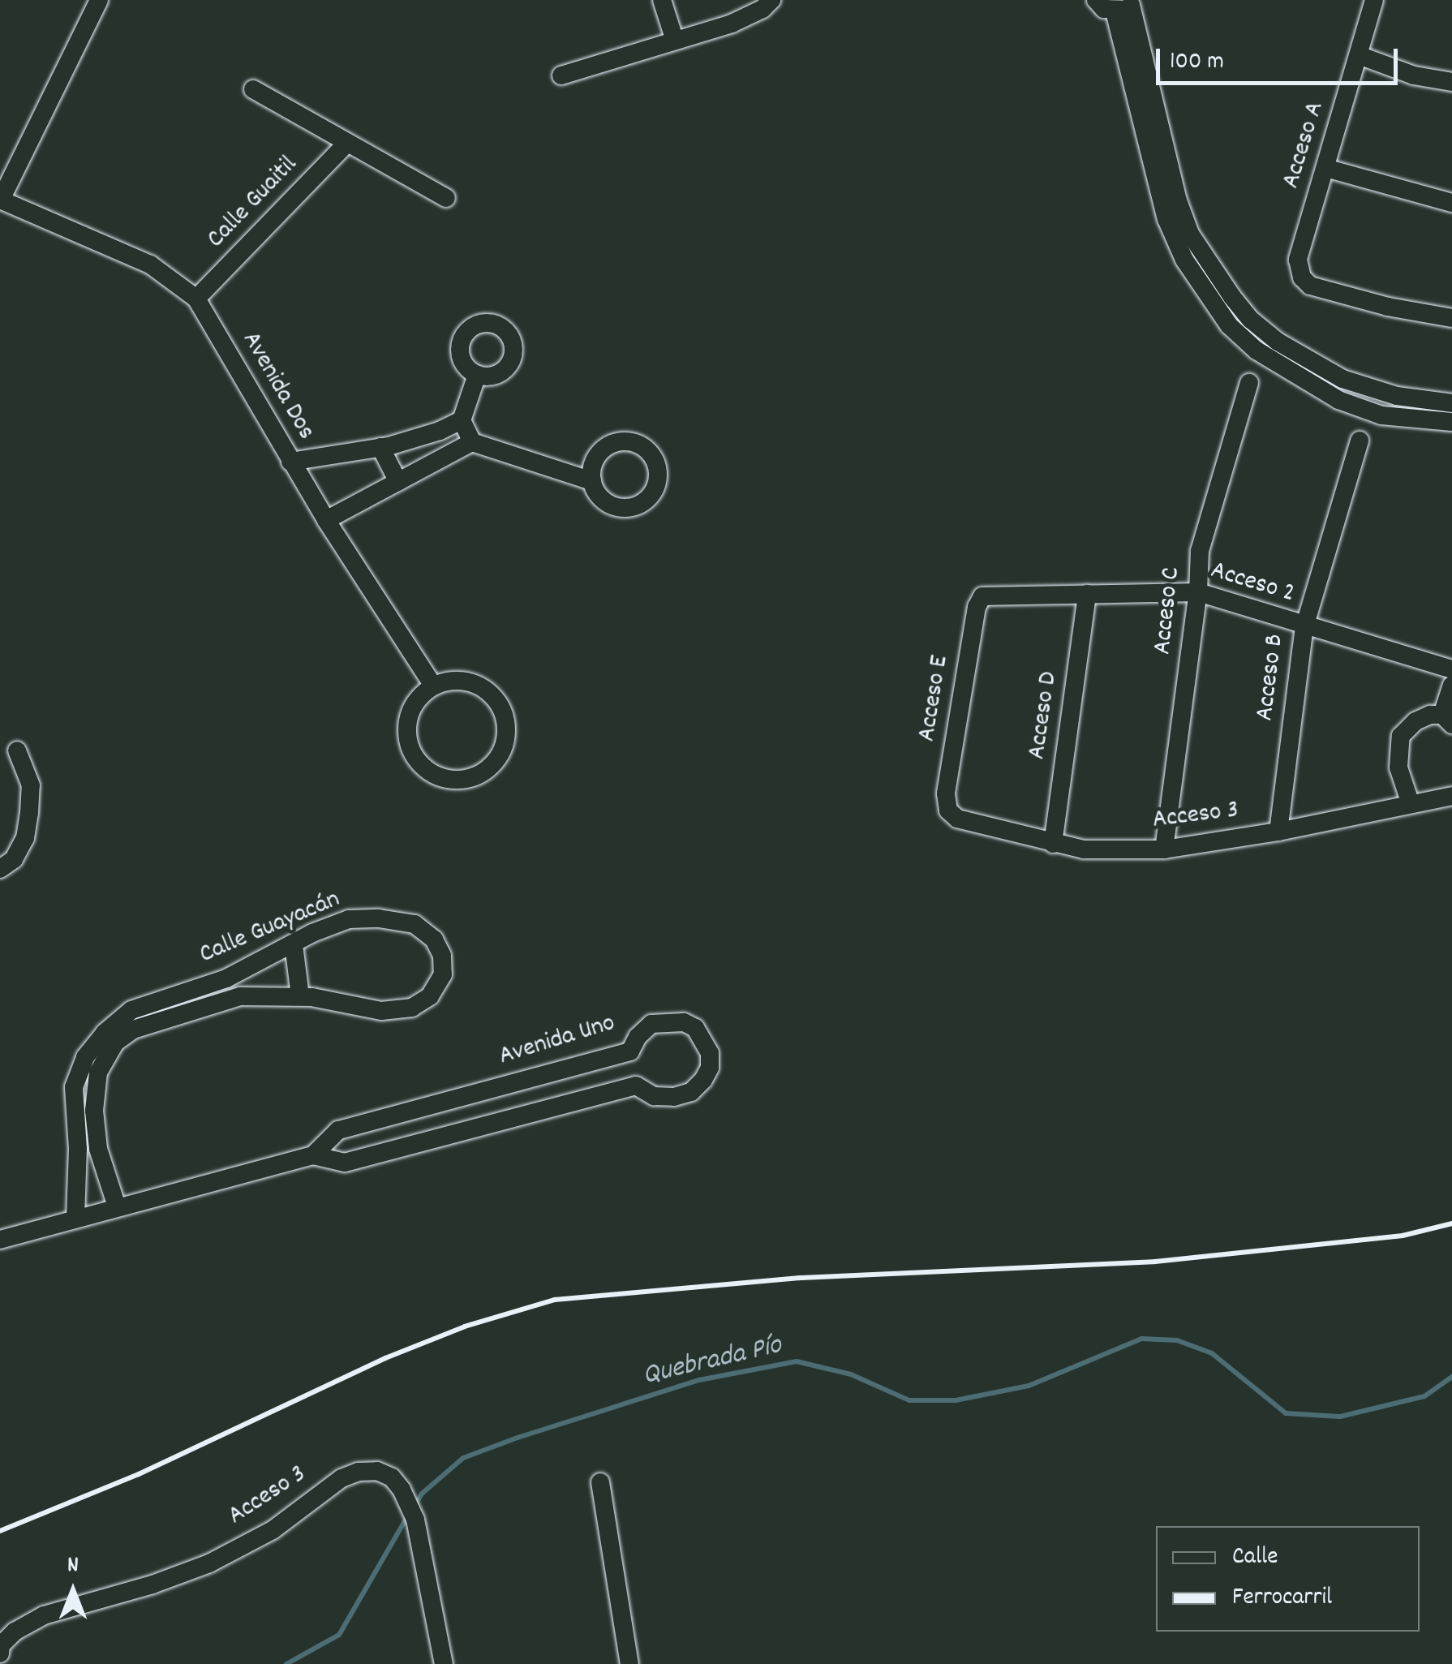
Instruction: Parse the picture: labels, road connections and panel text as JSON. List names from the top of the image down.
{
  "streets": {
    "street": [
      "Acceso A",
      "Calle Guaitil",
      "Avenida Dos",
      "Acceso 2",
      "Acceso C",
      "Acceso B",
      "Acceso E",
      "Acceso D",
      "Acceso 3",
      "Calle Guayacán",
      "Avenida Uno"
    ]
  },
  "crossings": [
    ["Calle Guaitil", "Avenida Dos"],
    ["Acceso 2", "Acceso C"],
    ["Acceso 2", "Acceso B"],
    ["Acceso 2", "Acceso E"],
    ["Acceso 2", "Acceso D"],
    ["Acceso C", "Acceso 3"],
    ["Acceso B", "Acceso 3"],
    ["Acceso E", "Acceso 3"],
    ["Acceso D", "Acceso 3"],
    ["Calle Guayacán", "Avenida Uno"]
  ],
  "water": ["Quebrada Pío"],
  "legend": ["Calle", "Ferrocarril"],
  "scale_bar": "100 m",
  "north": "top"
}
